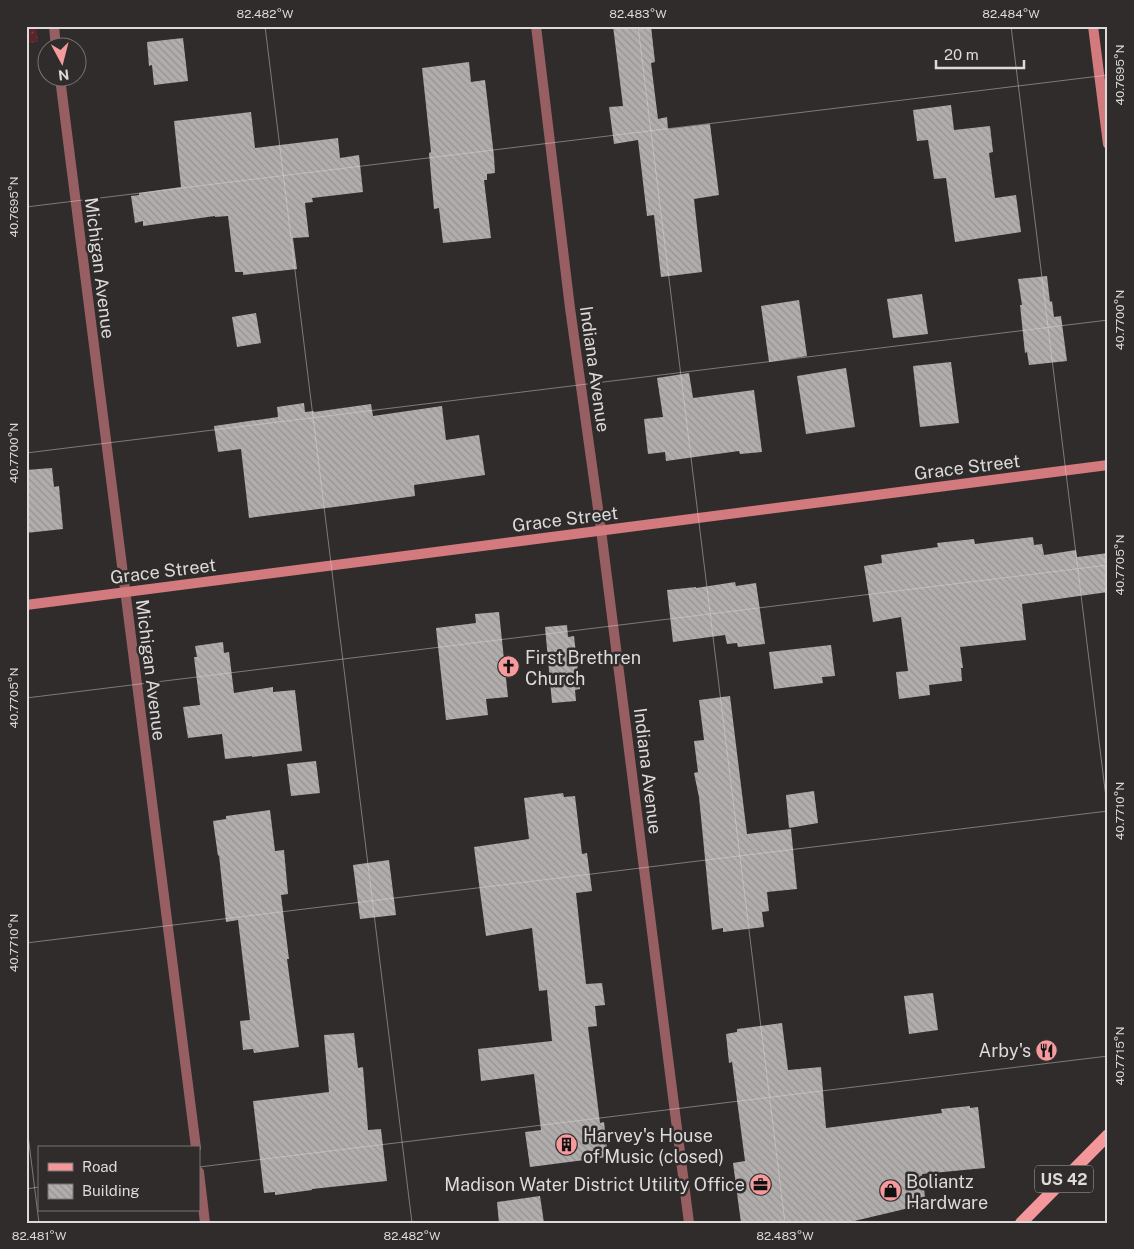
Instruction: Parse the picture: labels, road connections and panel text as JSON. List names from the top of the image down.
{
  "streets": {
    "main road": ["US 42"],
    "street": ["Michigan Avenue", "Indiana Avenue", "Grace Street"]
  },
  "crossings": [
    ["Michigan Avenue", "Grace Street"],
    ["Indiana Avenue", "Grace Street"]
  ],
  "places": {
    "church": ["First Brethren Church"],
    "restaurant": ["Arby's"],
    "building": ["Harvey's House of Music (closed)"],
    "office": ["Madison Water District Utility Office"],
    "shop": ["Boliantz Hardware"]
  },
  "legend": ["Road", "Building"],
  "scale_bar": "20 m",
  "north": "bottom",
  "coordinates": [
    "82.482°W",
    "82.483°W",
    "82.484°W",
    "40.7695°N",
    "40.7700°N",
    "40.7705°N",
    "40.7710°N",
    "40.7715°N",
    "82.481°W"
  ]
}
